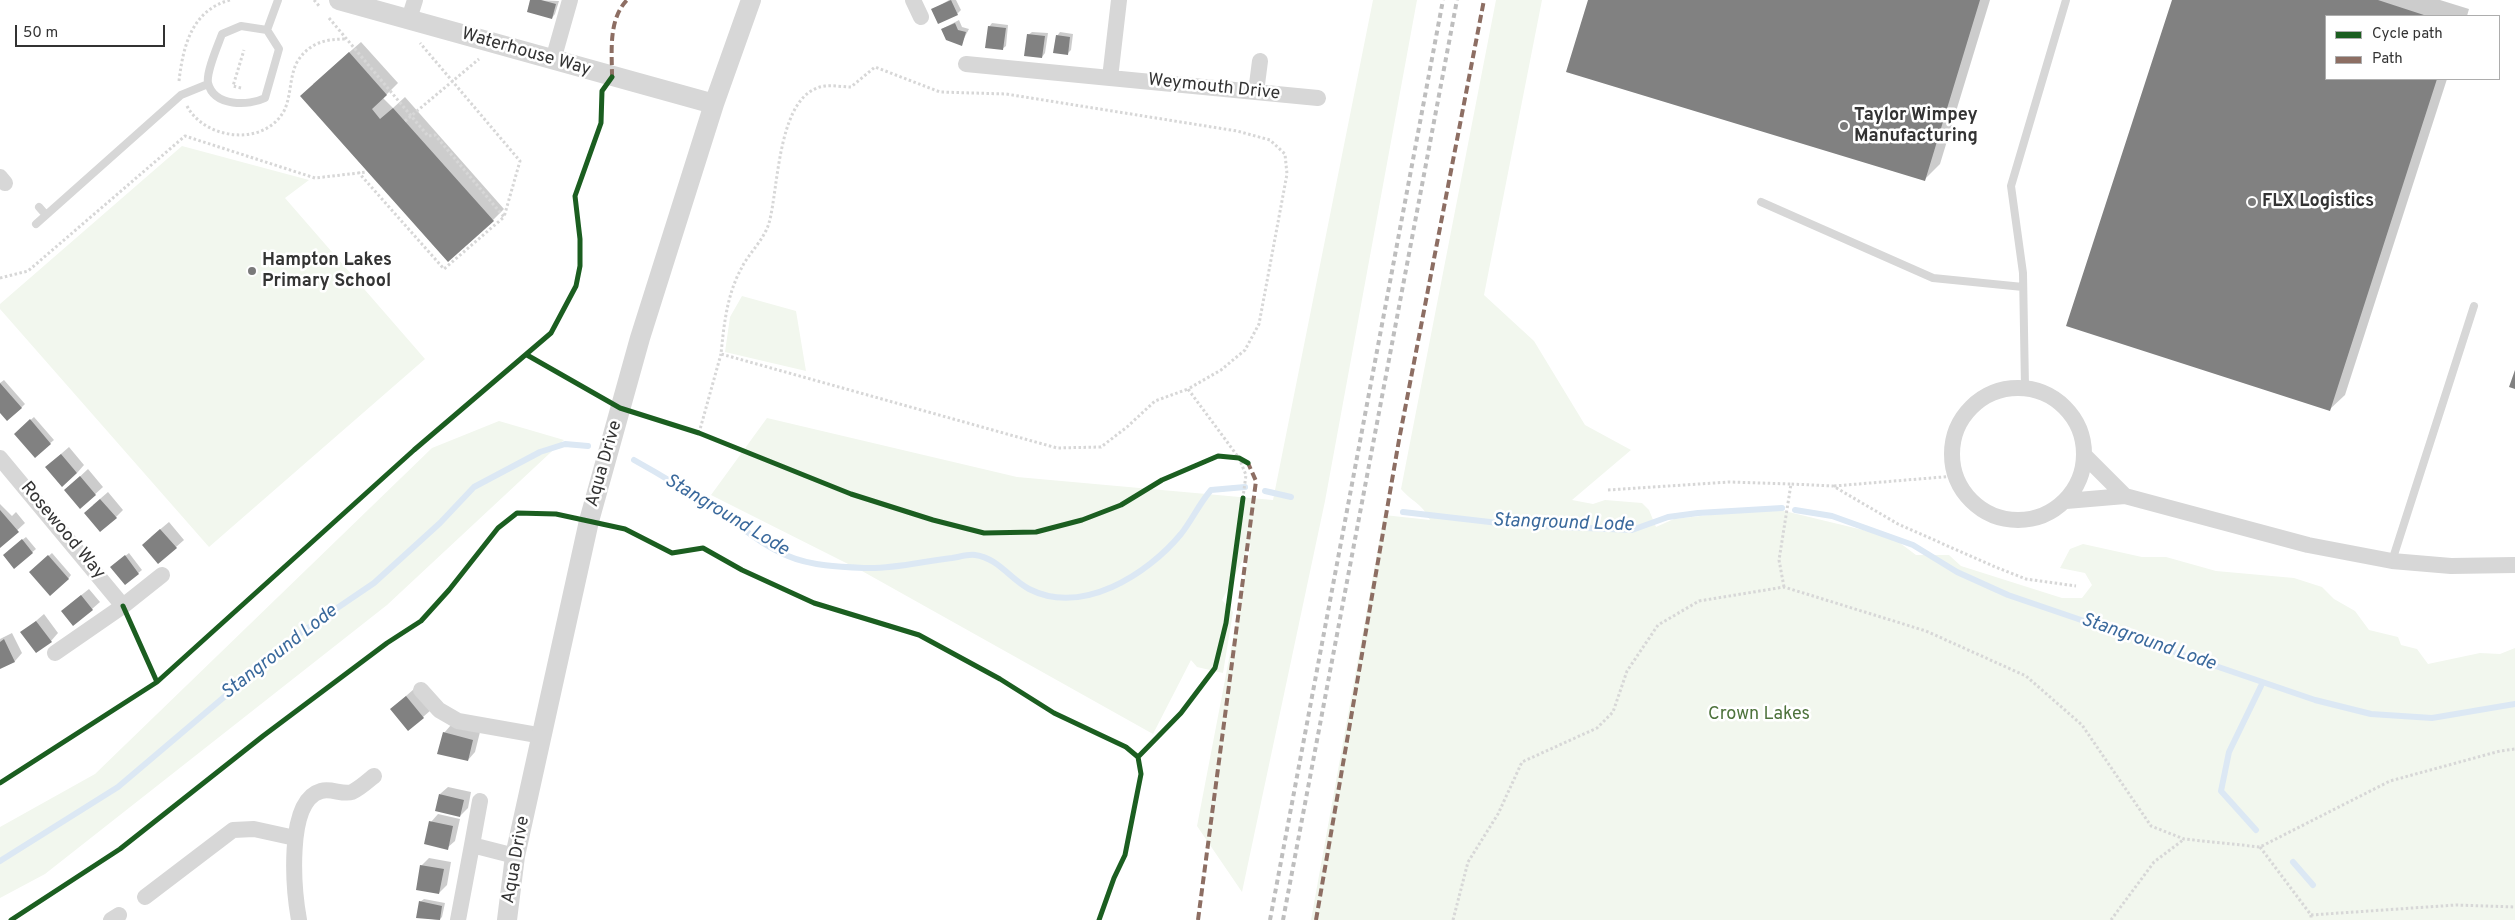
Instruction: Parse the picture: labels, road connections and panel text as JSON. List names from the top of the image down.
{
  "streets": {
    "street": [
      "Waterhouse Way",
      "Weymouth Drive",
      "Aqua Drive",
      "Rosewood Way"
    ]
  },
  "crossings": [
    ["Waterhouse Way", "Aqua Drive"]
  ],
  "water": ["Stanground Lode"],
  "parks": ["Crown Lakes"],
  "places": ["Taylor Wimpey Manufacturing", "FLX Logistics", "Hampton Lakes Primary School"],
  "legend": ["Cycle path", "Path"],
  "scale_bar": "50 m"
}
